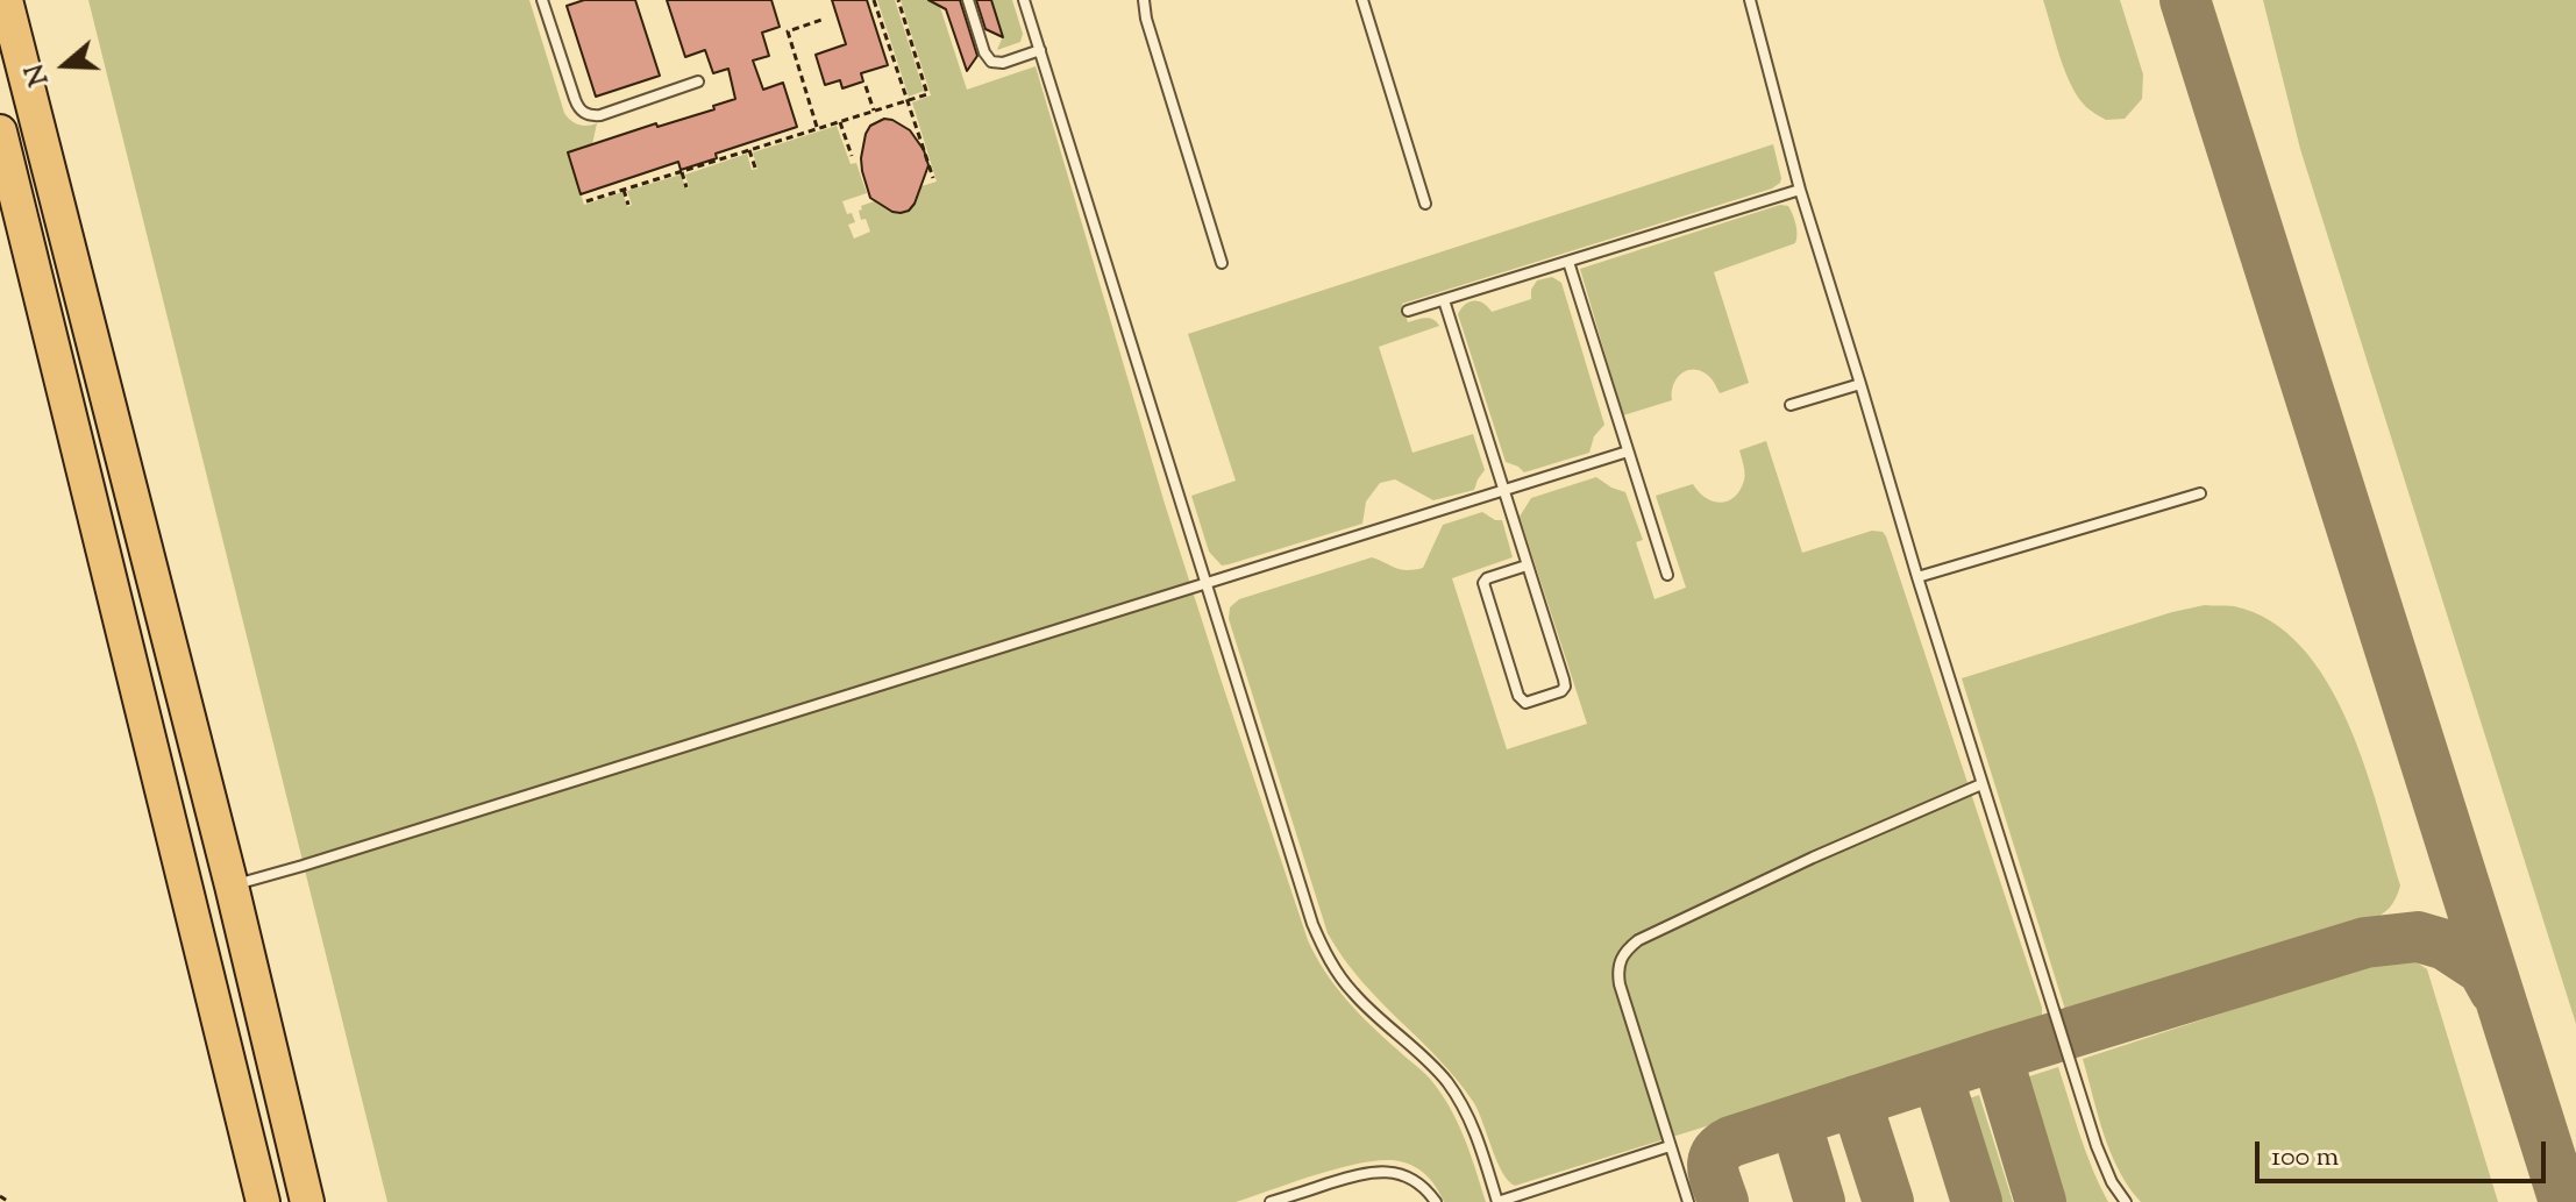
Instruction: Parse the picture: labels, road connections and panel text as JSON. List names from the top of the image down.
{
  "scale_bar": "100 m",
  "north": "left"
}
